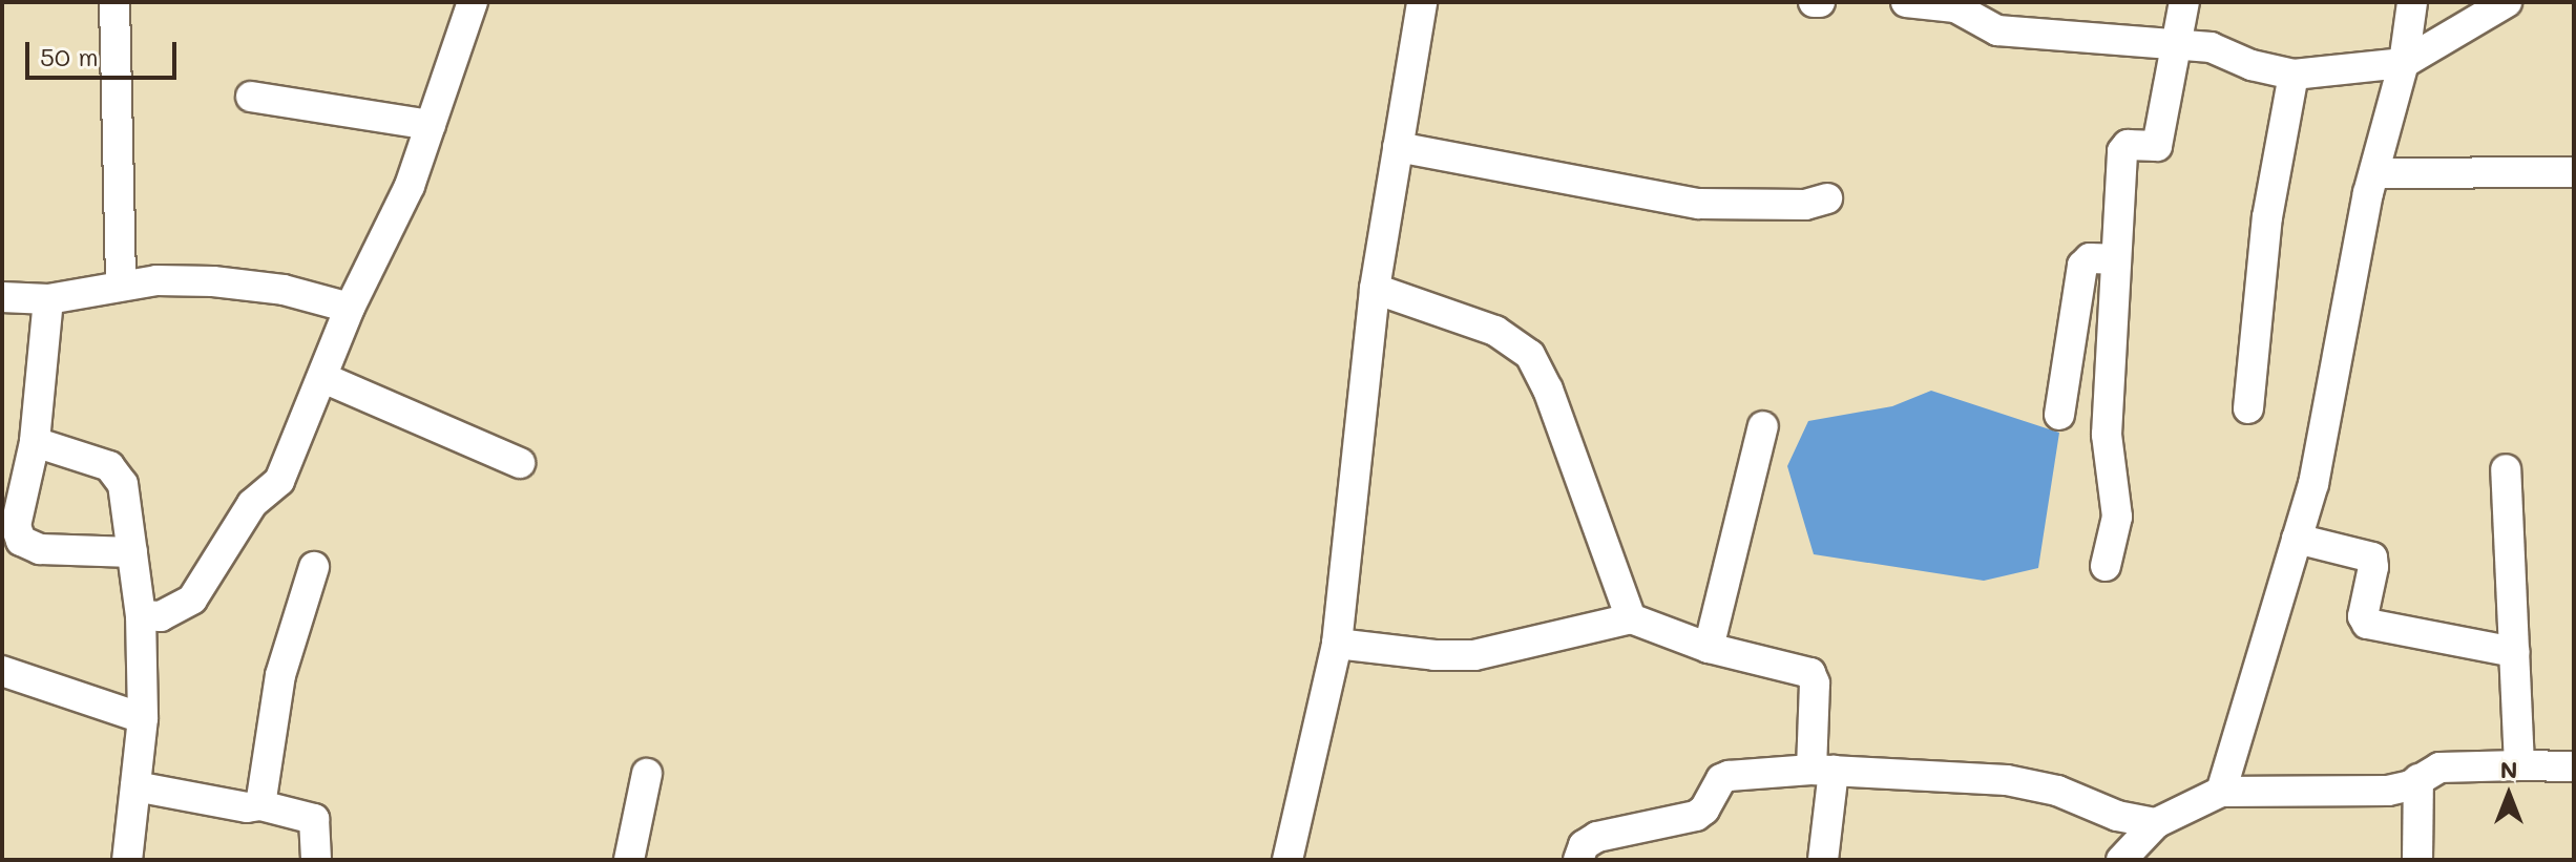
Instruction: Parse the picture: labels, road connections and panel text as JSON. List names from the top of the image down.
{
  "scale_bar": "50 m",
  "north": "top"
}
